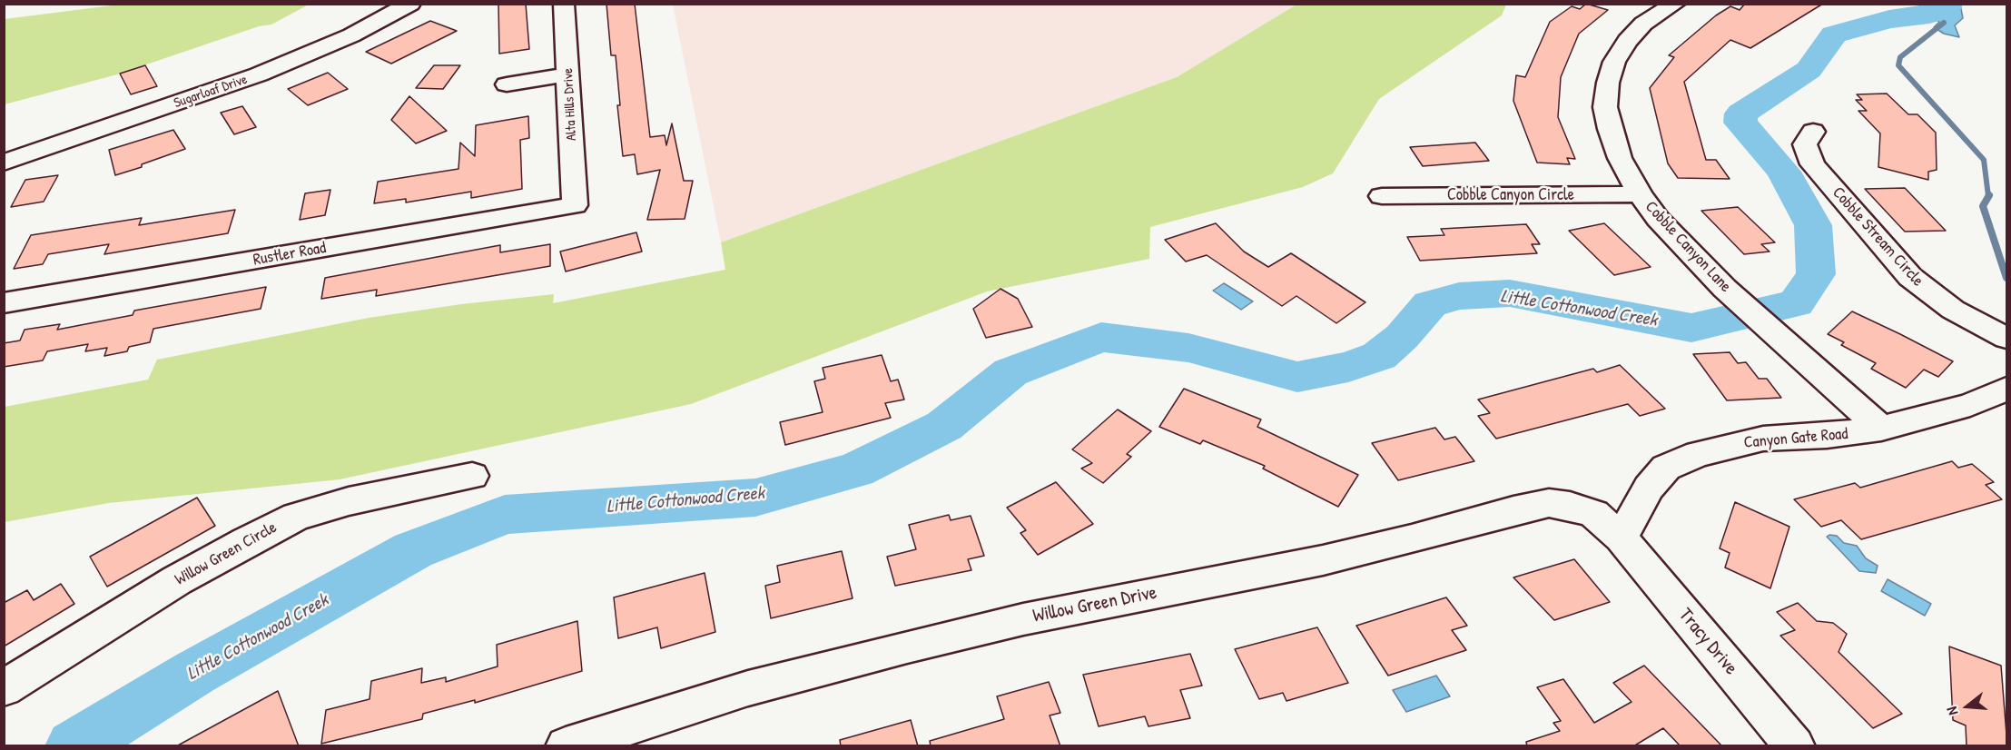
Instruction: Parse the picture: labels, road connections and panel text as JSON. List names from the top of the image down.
{
  "streets": {
    "street": [
      "Sugarloaf Drive",
      "Alta Hills Drive",
      "Cobble Canyon Circle",
      "Cobble Stream Circle",
      "Cobble Canyon Lane",
      "Rustler Road",
      "Canyon Gate Road",
      "Willow Green Circle",
      "Willow Green Drive",
      "Tracy Drive"
    ]
  },
  "crossings": [
    ["Alta Hills Drive", "Rustler Road"],
    ["Cobble Canyon Circle", "Cobble Canyon Lane"],
    ["Cobble Canyon Lane", "Canyon Gate Road"],
    ["Canyon Gate Road", "Willow Green Drive"],
    ["Canyon Gate Road", "Tracy Drive"],
    ["Willow Green Drive", "Tracy Drive"]
  ],
  "water": ["Little Cottonwood Creek"],
  "north": "left"
}
